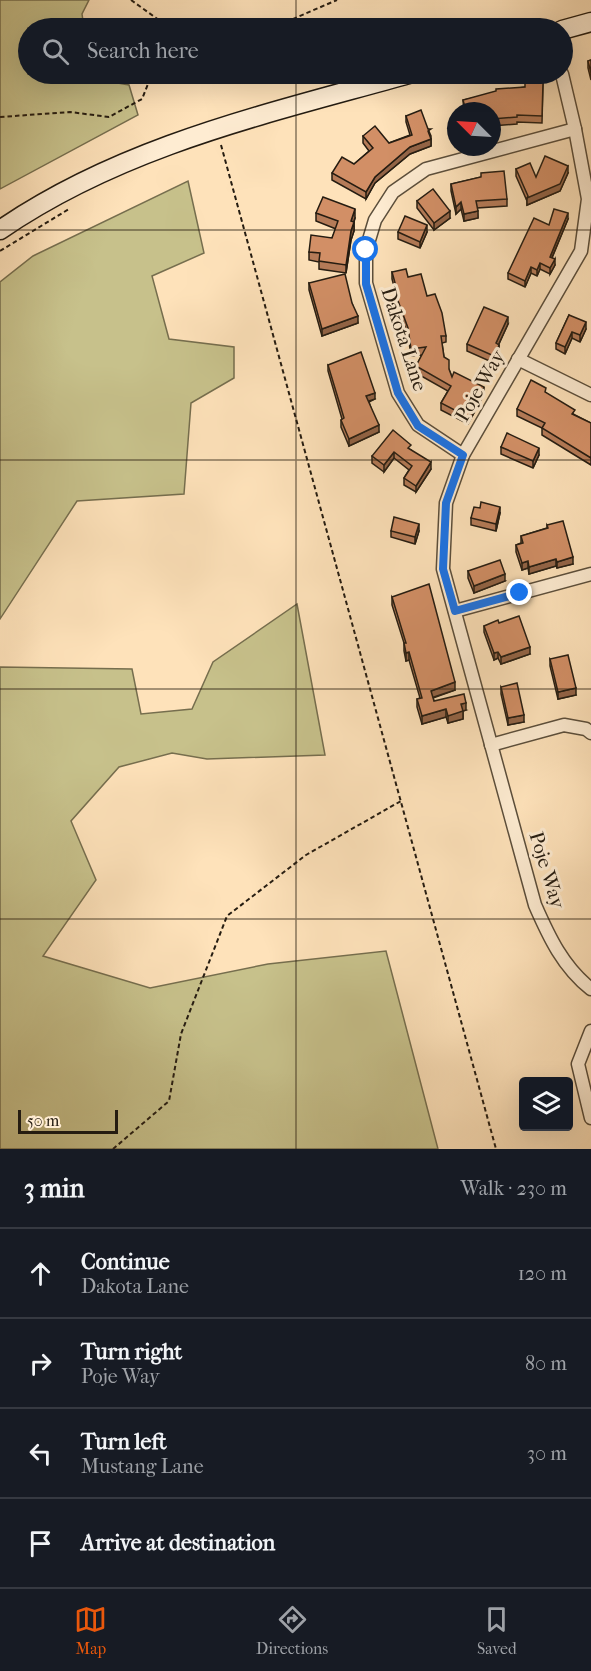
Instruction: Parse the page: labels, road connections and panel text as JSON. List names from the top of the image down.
{
  "streets": {
    "street": ["Dakota Lane", "Poje Way"]
  },
  "crossings": [
    ["Dakota Lane", "Poje Way"]
  ],
  "scale_bar": "50 m",
  "north": "top left",
  "page": {
    "search": "Search here",
    "scale": "50 m",
    "heading": ["3 min", "Walk · 230 m"],
    "list": [
      ["Continue", "Dakota Lane", "120 m"],
      ["Turn right", "Poje Way", "80 m"],
      ["Turn left", "Mustang Lane", "30 m"],
      "Arrive at destination"
    ],
    "nav": ["Map", "Directions", "Saved"]
  }
}
